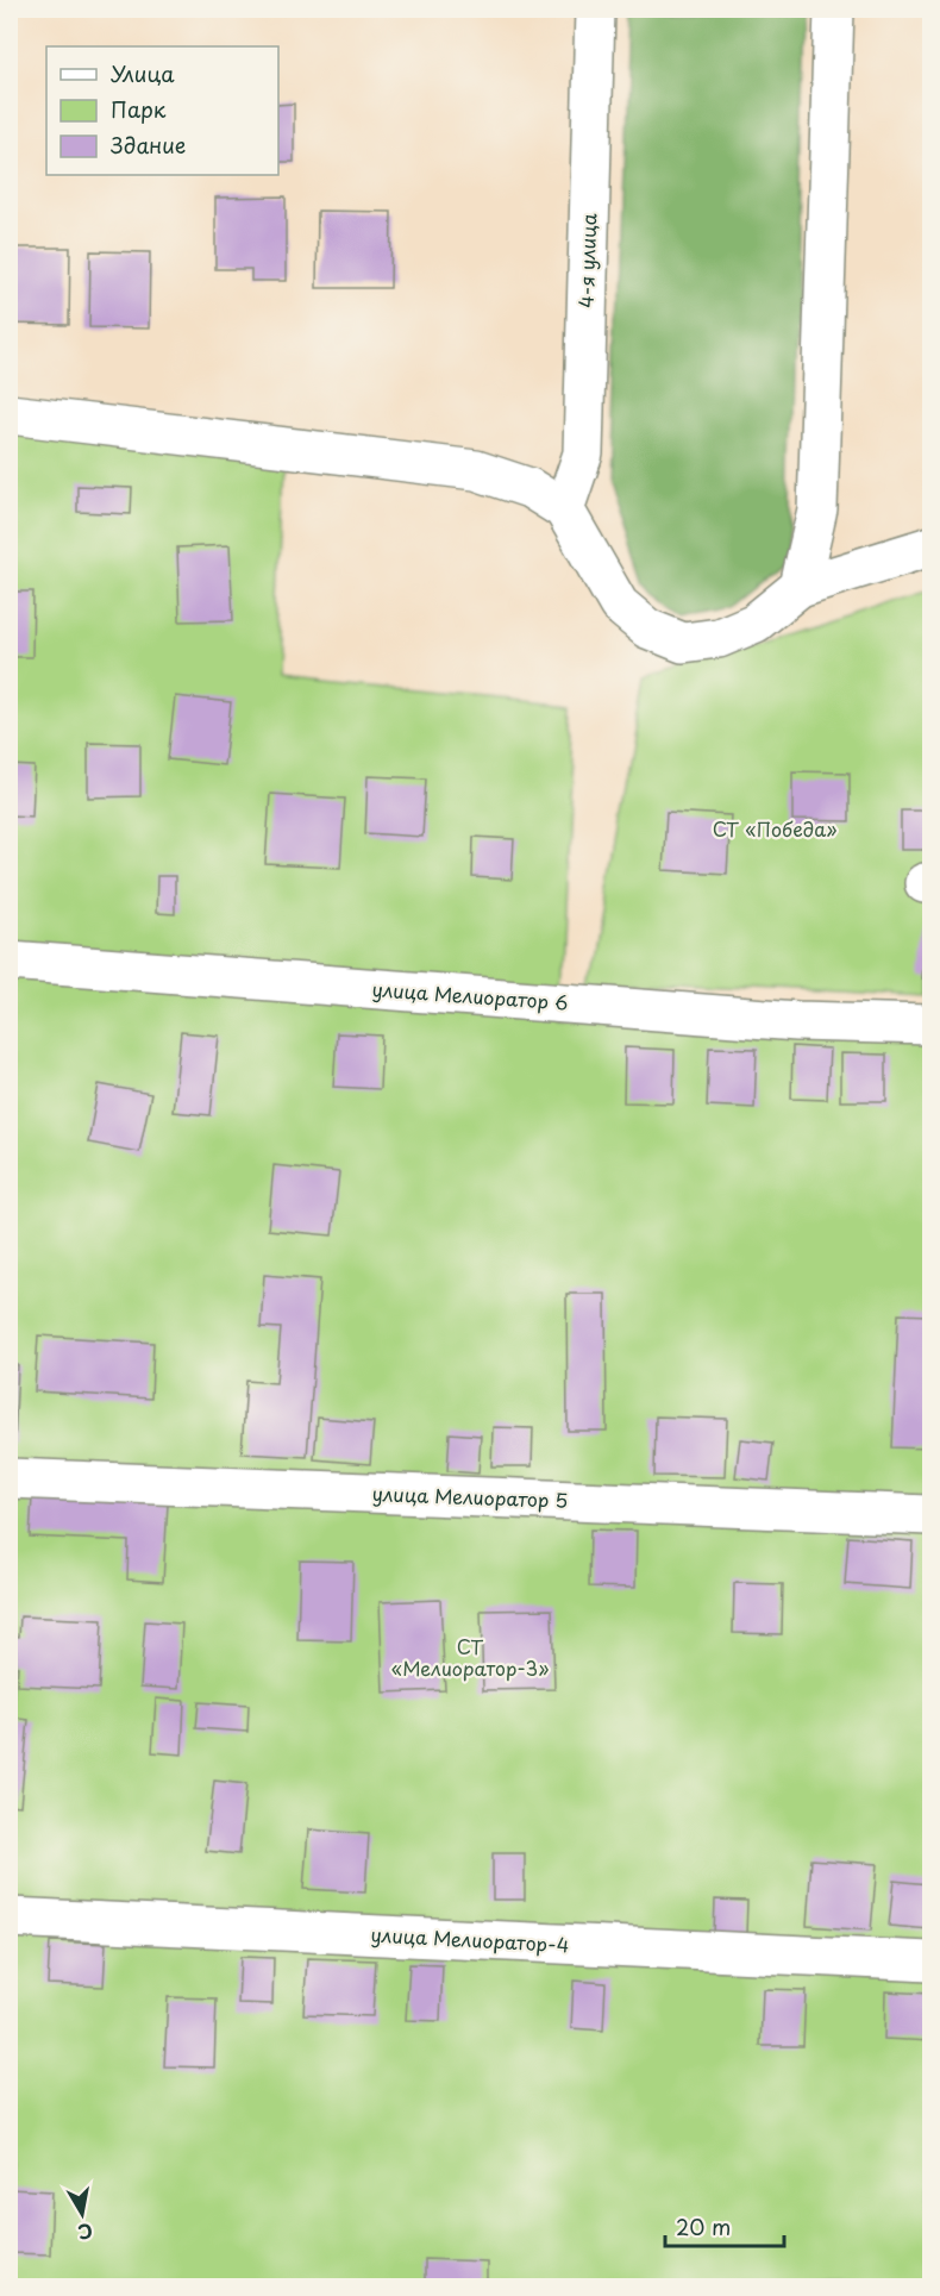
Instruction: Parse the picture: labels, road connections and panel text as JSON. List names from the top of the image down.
{
  "streets": {
    "street": [
      "4-я улица",
      "улица Мелиоратор 6",
      "улица Мелиоратор 5",
      "улица Мелиоратор-4"
    ]
  },
  "parks": ["СТ «Победа»", "СТ «Мелиоратор-3»"],
  "legend": ["Улица", "Парк", "Здание"],
  "scale_bar": "20 m",
  "north": "bottom"
}
